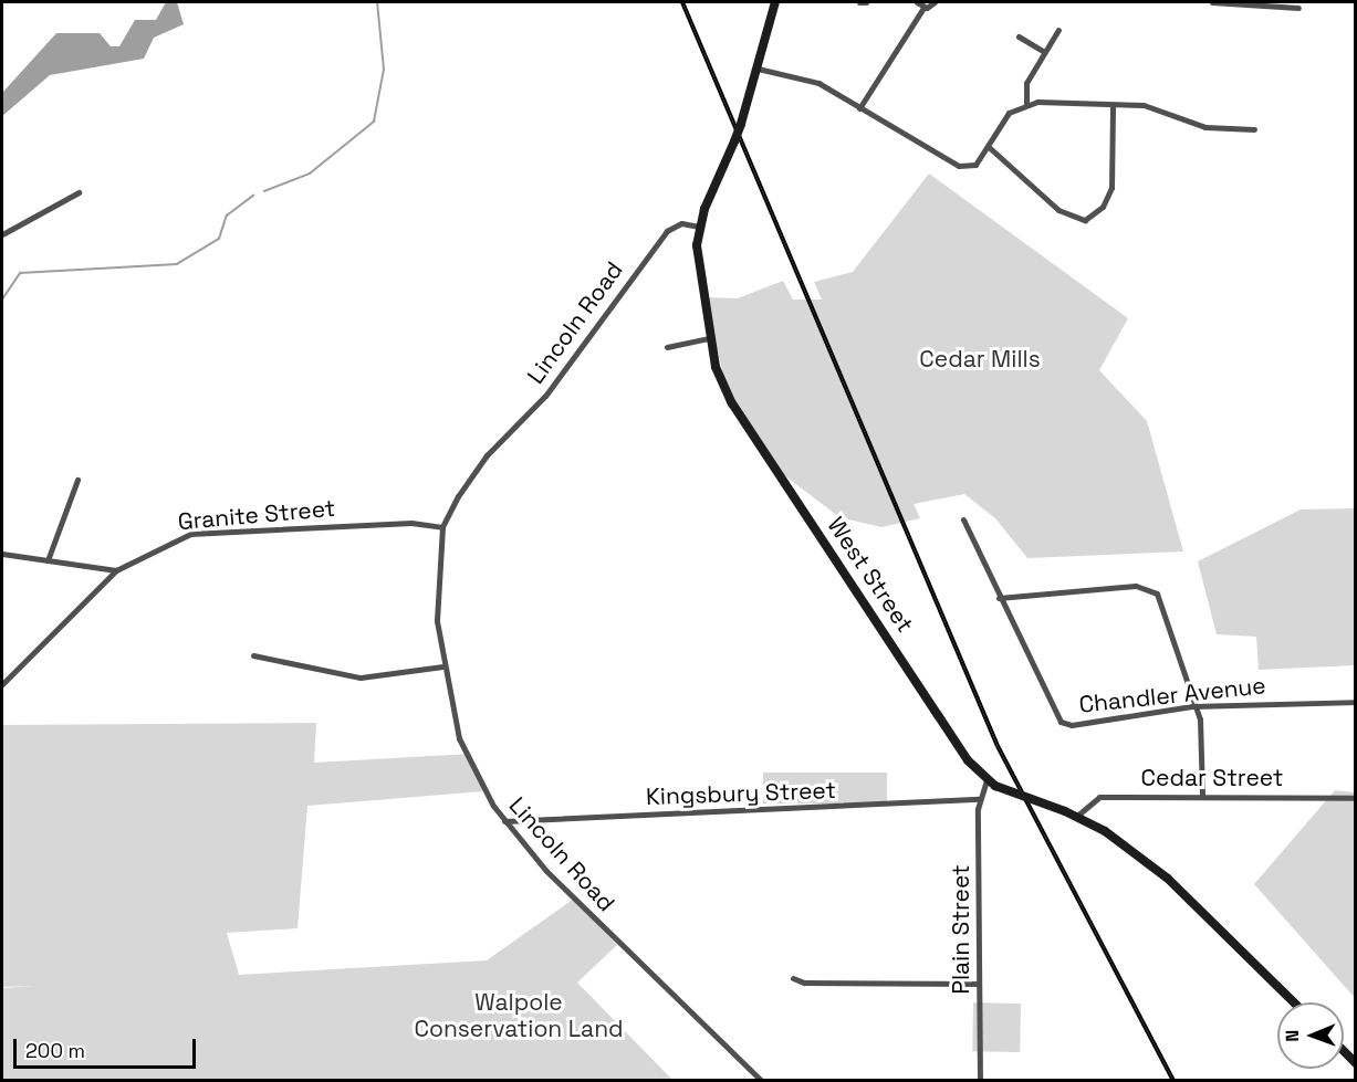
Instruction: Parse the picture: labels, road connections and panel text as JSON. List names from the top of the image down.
{
  "streets": {
    "main road": ["West Street"],
    "street": [
      "Lincoln Road",
      "Granite Street",
      "Chandler Avenue",
      "Cedar Street",
      "Kingsbury Street",
      "Plain Street"
    ]
  },
  "crossings": [
    ["Lincoln Road", "Granite Street"],
    ["Lincoln Road", "West Street"],
    ["Lincoln Road", "Kingsbury Street"],
    ["West Street", "Cedar Street"],
    ["West Street", "Plain Street"],
    ["Kingsbury Street", "Plain Street"]
  ],
  "parks": ["Cedar Mills", "Walpole Conservation Land"],
  "scale_bar": "200 m",
  "north": "left"
}
